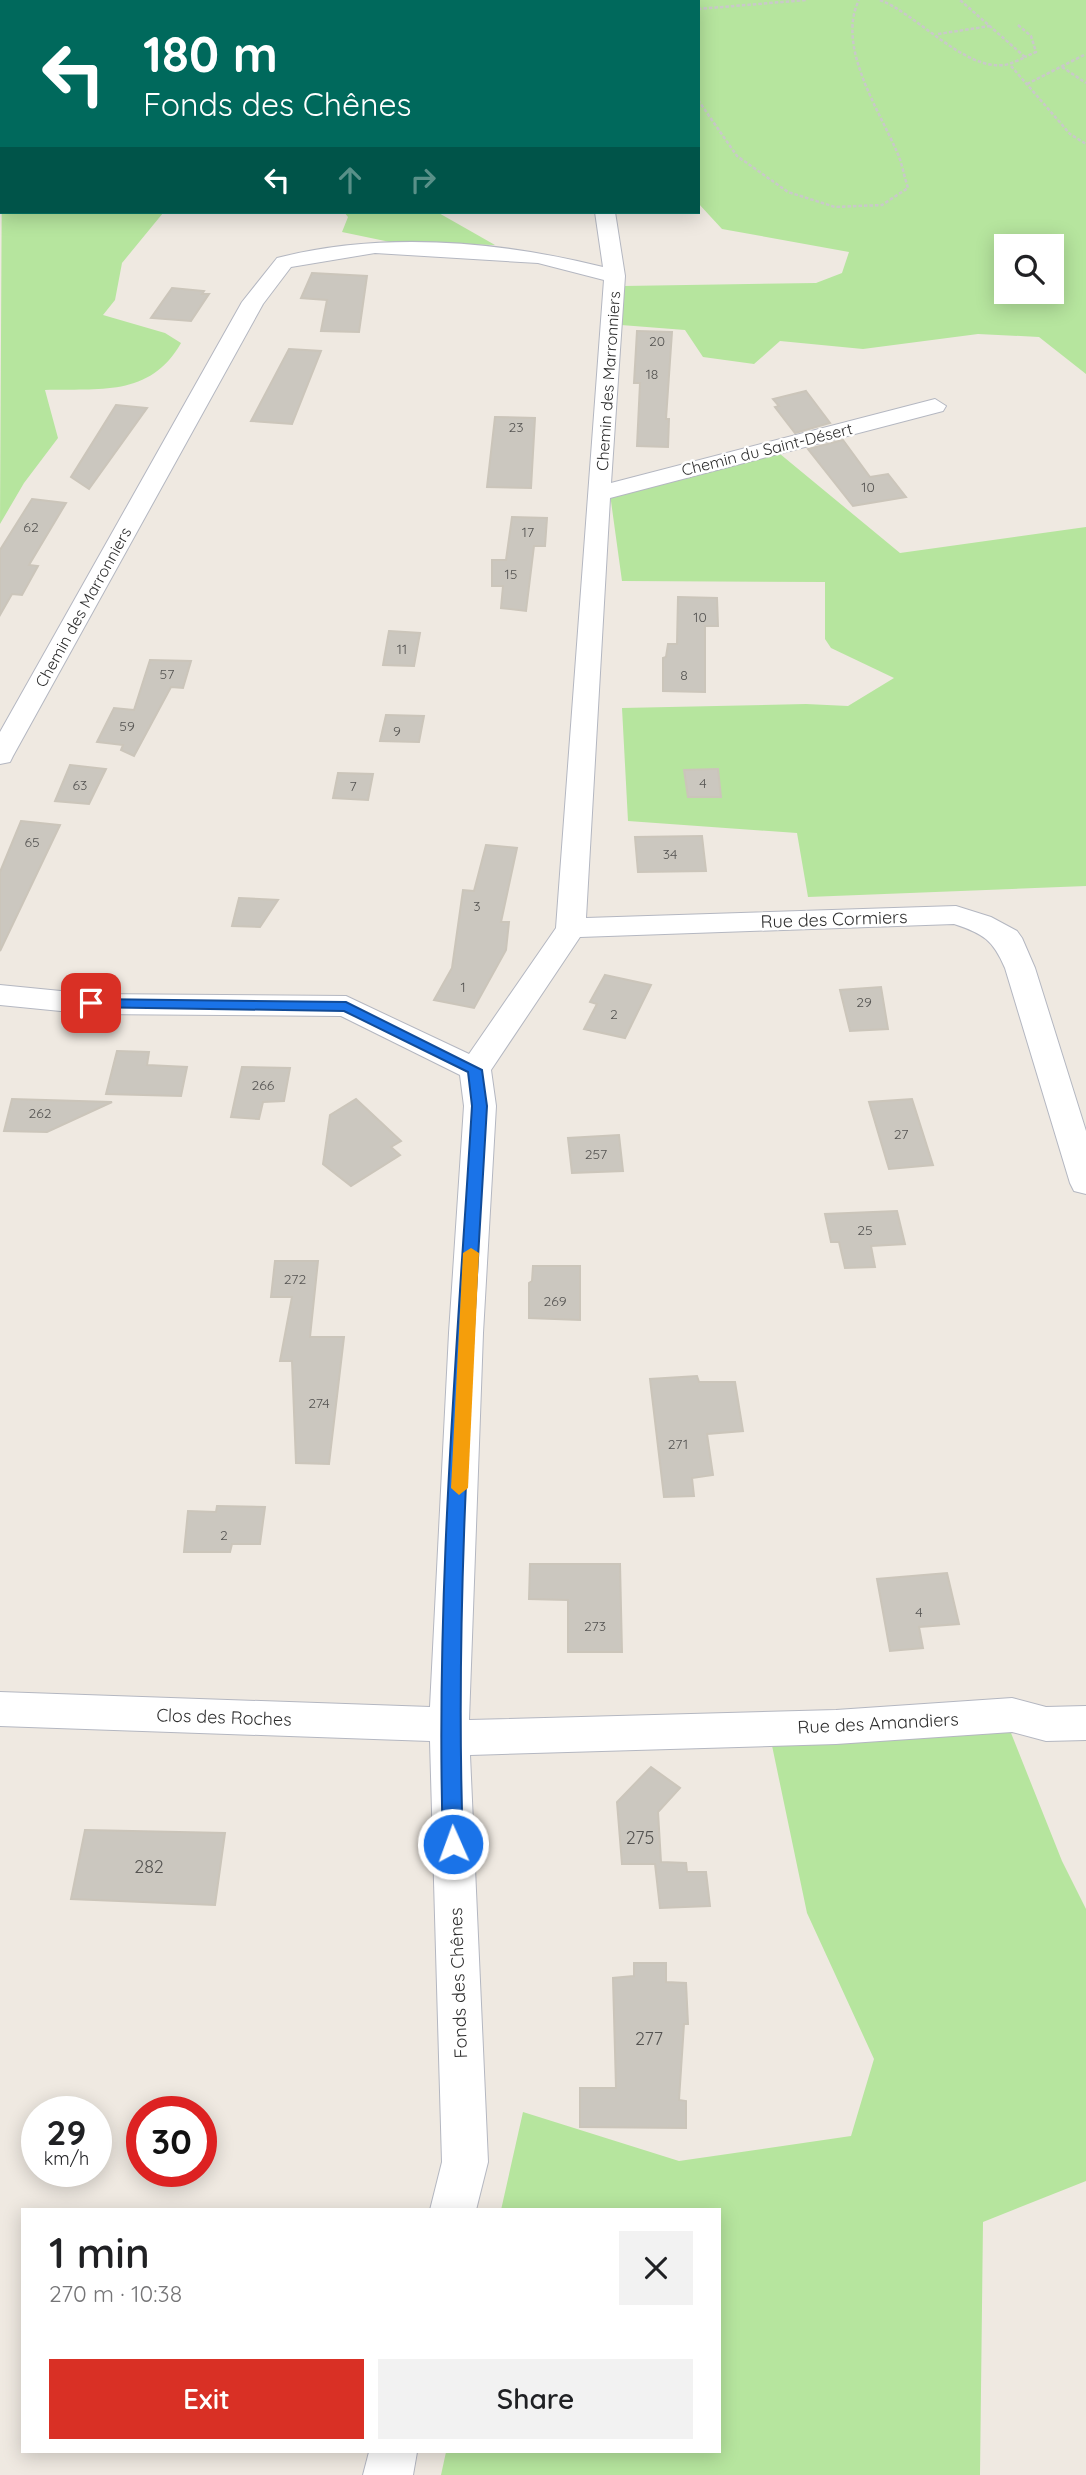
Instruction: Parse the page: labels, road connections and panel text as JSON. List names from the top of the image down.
{
  "streets": {
    "street": [
      "Chemin des Marronniers",
      "Chemin du Saint-Désert",
      "Rue des Cormiers",
      "Clos des Roches",
      "Rue des Amandiers",
      "Fonds des Chênes"
    ]
  },
  "crossings": [
    ["Chemin des Marronniers", "Chemin du Saint-Désert"],
    ["Chemin des Marronniers", "Rue des Cormiers"],
    ["Clos des Roches", "Rue des Amandiers"],
    ["Clos des Roches", "Fonds des Chênes"]
  ],
  "house_numbers": [
    "20",
    "18",
    "23",
    "10",
    "62",
    "17",
    "15",
    "10",
    "11",
    "57",
    "8",
    "59",
    "9",
    "4",
    "63",
    "7",
    "65",
    "34",
    "3",
    "1",
    "29",
    "2",
    "266",
    "262",
    "27",
    "257",
    "25",
    "272",
    "269",
    "274",
    "271",
    "2",
    "4",
    "273",
    "275",
    "282",
    "277"
  ],
  "page": {
    "turn": ["180 m", "Fonds des Chênes"],
    "speed": "29 km/h",
    "limit": "30",
    "heading": ["1 min", "270 m · 10:38"],
    "buttons": ["Exit", "Share"]
  }
}
